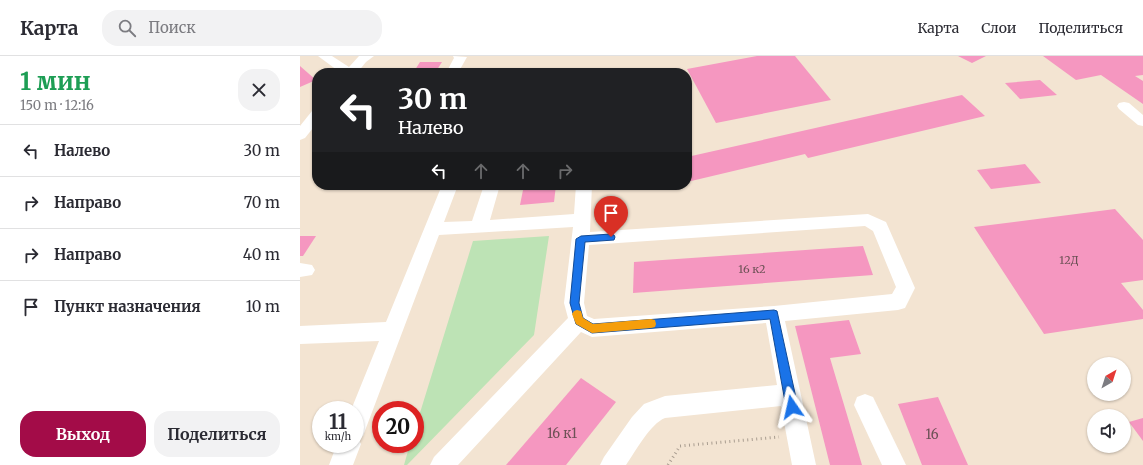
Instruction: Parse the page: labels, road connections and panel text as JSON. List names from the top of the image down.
{
  "house_numbers": [
    "12Д",
    "16 к2",
    "16 к1",
    "16"
  ],
  "north": "top right",
  "page": {
    "header": "Карта",
    "search": "Поиск",
    "nav": ["Карта", "Слои", "Поделиться"],
    "heading": ["1 мин", "150 m · 12:16"],
    "turn": ["30 m", "Налево"],
    "list": [
      {
        "name": "Налево",
        "value": "30 m"
      },
      {
        "name": "Направо",
        "value": "70 m"
      },
      {
        "name": "Направо",
        "value": "40 m"
      },
      {
        "name": "Пункт назначения",
        "value": "10 m"
      }
    ],
    "speed": "11 km/h",
    "limit": "20",
    "buttons": ["Выход", "Поделиться"]
  }
}
